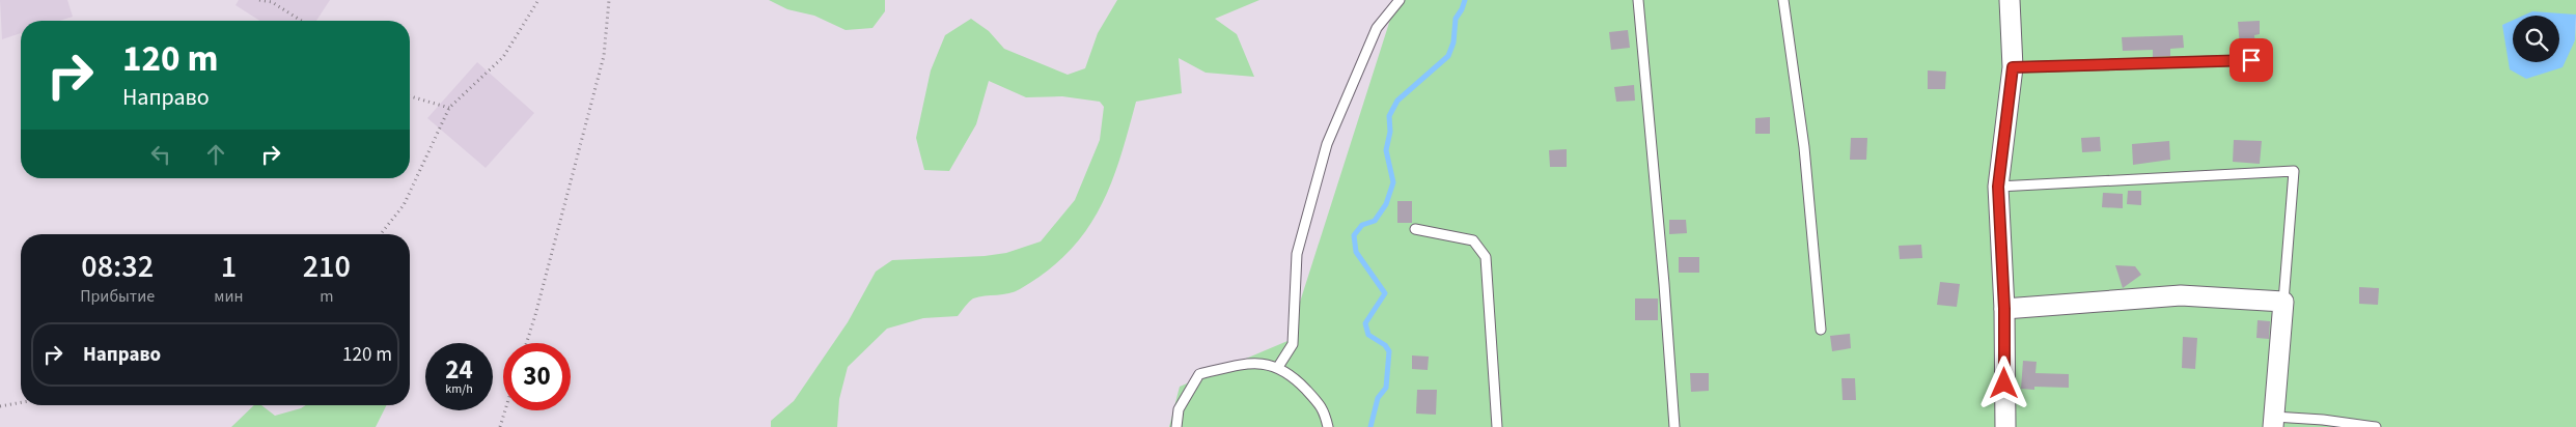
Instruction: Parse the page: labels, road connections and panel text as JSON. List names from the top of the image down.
{
  "page": {
    "turn": ["120 m", "Направо"],
    "eta": [
      "08:32",
      "Прибытие",
      "1",
      "мин",
      "210",
      "m"
    ],
    "list": [
      {
        "name": "Направо",
        "value": "120 m"
      }
    ],
    "speed": "24 km/h",
    "limit": "30"
  }
}
